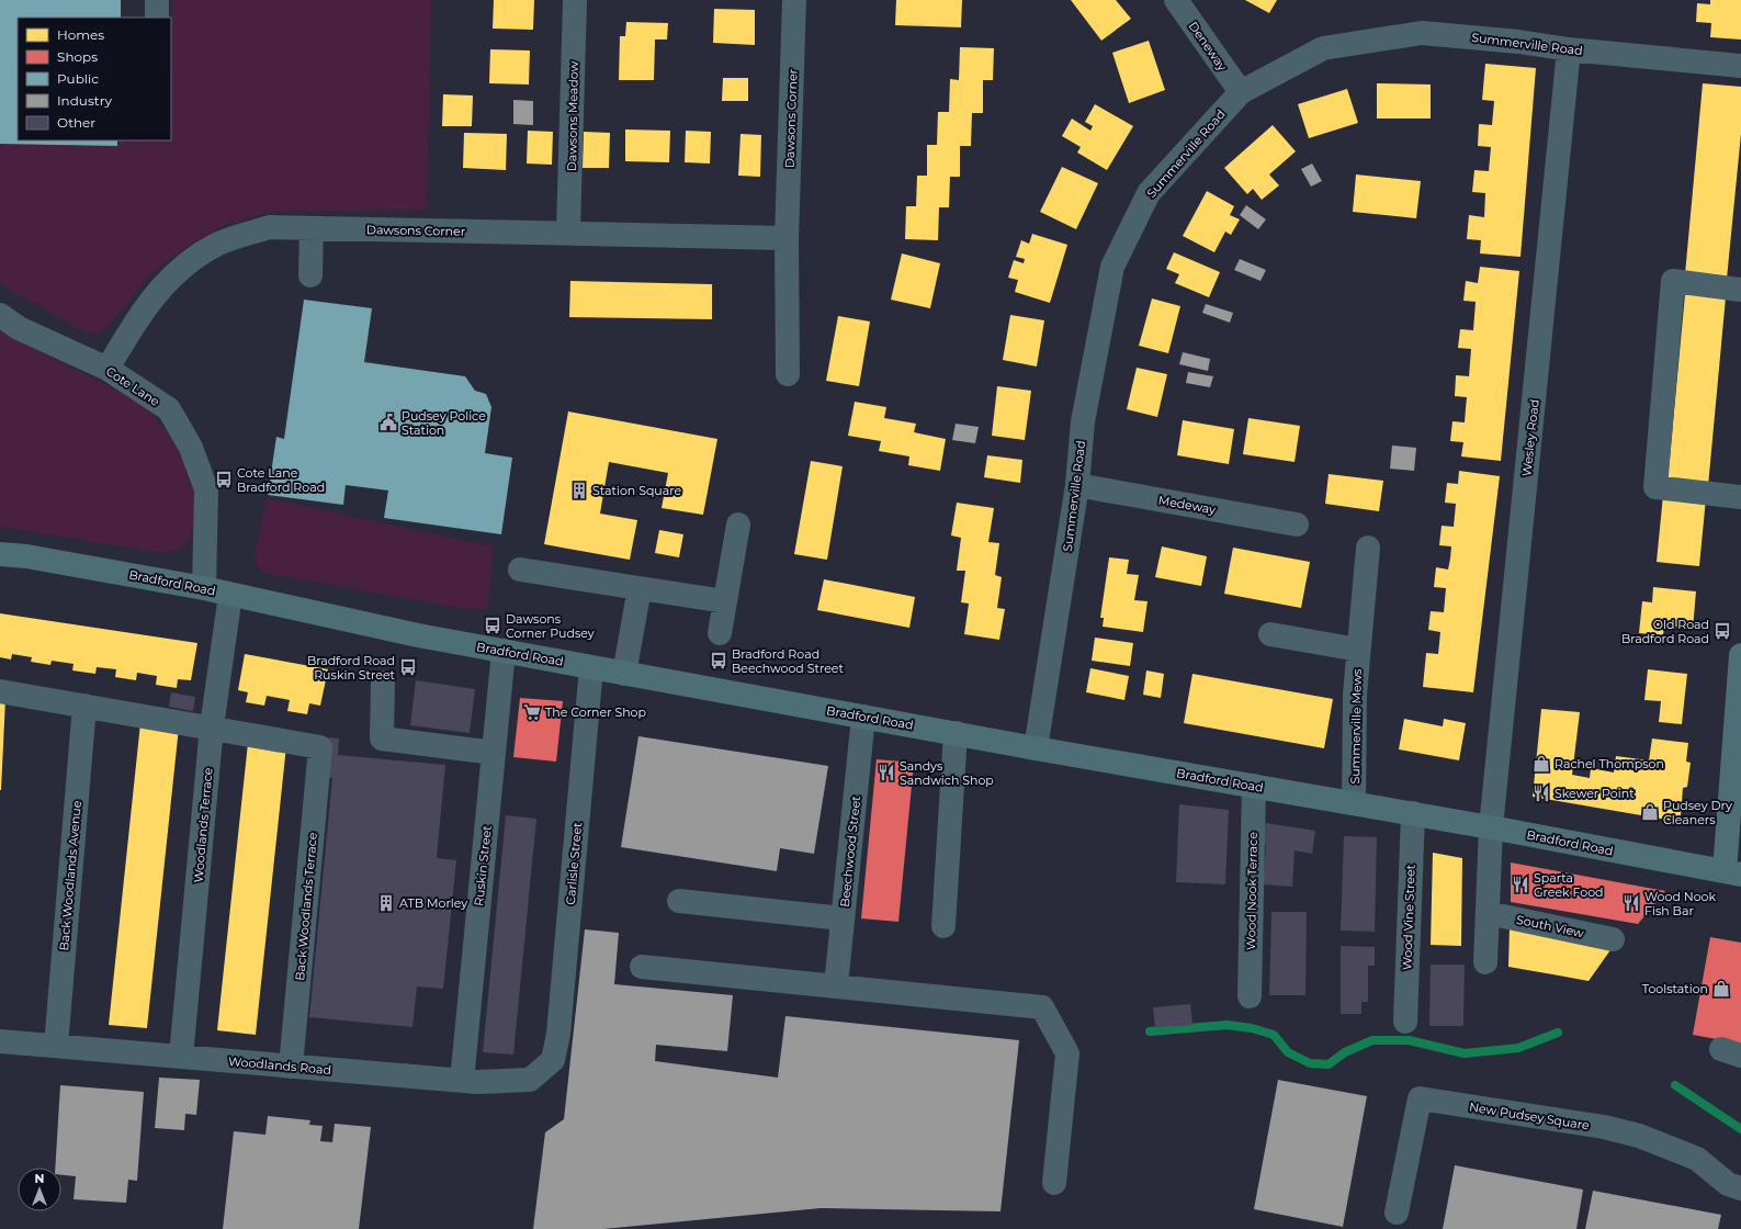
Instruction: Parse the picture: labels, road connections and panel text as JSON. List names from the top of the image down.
{
  "streets": {
    "main road": ["Bradford Road"],
    "street": [
      "Summerville Road",
      "Deneway",
      "Dawsons Meadow",
      "Dawsons Corner",
      "Cote Lane",
      "Wesley Road",
      "Medeway",
      "Summerville Mews",
      "Woodlands Terrace",
      "Beechwood Street",
      "Carlisle Street",
      "Ruskin Street",
      "Back Woodlands Avenue",
      "Wood Nook Terrace",
      "Back Woodlands Terrace",
      "Wood Vine Street",
      "South View",
      "Woodlands Road",
      "New Pudsey Square"
    ]
  },
  "crossings": [
    ["Summerville Road", "Deneway"],
    ["Summerville Road", "Wesley Road"],
    ["Summerville Road", "Medeway"],
    ["Summerville Road", "Bradford Road"],
    ["Dawsons Meadow", "Dawsons Corner"],
    ["Dawsons Corner", "Cote Lane"],
    ["Cote Lane", "Bradford Road"],
    ["Wesley Road", "Bradford Road"],
    ["Bradford Road", "Summerville Mews"],
    ["Bradford Road", "Woodlands Terrace"],
    ["Bradford Road", "Beechwood Street"],
    ["Bradford Road", "Carlisle Street"],
    ["Bradford Road", "Ruskin Street"],
    ["Bradford Road", "Wood Nook Terrace"],
    ["Bradford Road", "Wood Vine Street"],
    ["Woodlands Terrace", "Back Woodlands Terrace"],
    ["Woodlands Terrace", "Woodlands Road"],
    ["Carlisle Street", "Woodlands Road"],
    ["Ruskin Street", "Woodlands Road"],
    ["Back Woodlands Avenue", "Woodlands Road"],
    ["Back Woodlands Terrace", "Woodlands Road"]
  ],
  "places": {
    "public building": ["Pudsey Police Station"],
    "bus stop": [
      "Cote Lane Bradford Road",
      "Dawsons Corner Pudsey",
      "Old Road Bradford Road",
      "Bradford Road Beechwood Street",
      "Bradford Road Ruskin Street"
    ],
    "building": ["Station Square", "ATB Morley"],
    "supermarket": ["The Corner Shop"],
    "shop": ["Rachel Thompson", "Pudsey Dry Cleaners", "Toolstation"],
    "restaurant": [
      "Sandys Sandwich Shop",
      "Skewer Point",
      "Sparta Greek Food",
      "Wood Nook Fish Bar"
    ]
  },
  "legend": [
    "Homes",
    "Shops",
    "Public",
    "Industry",
    "Other"
  ],
  "north": "top"
}
